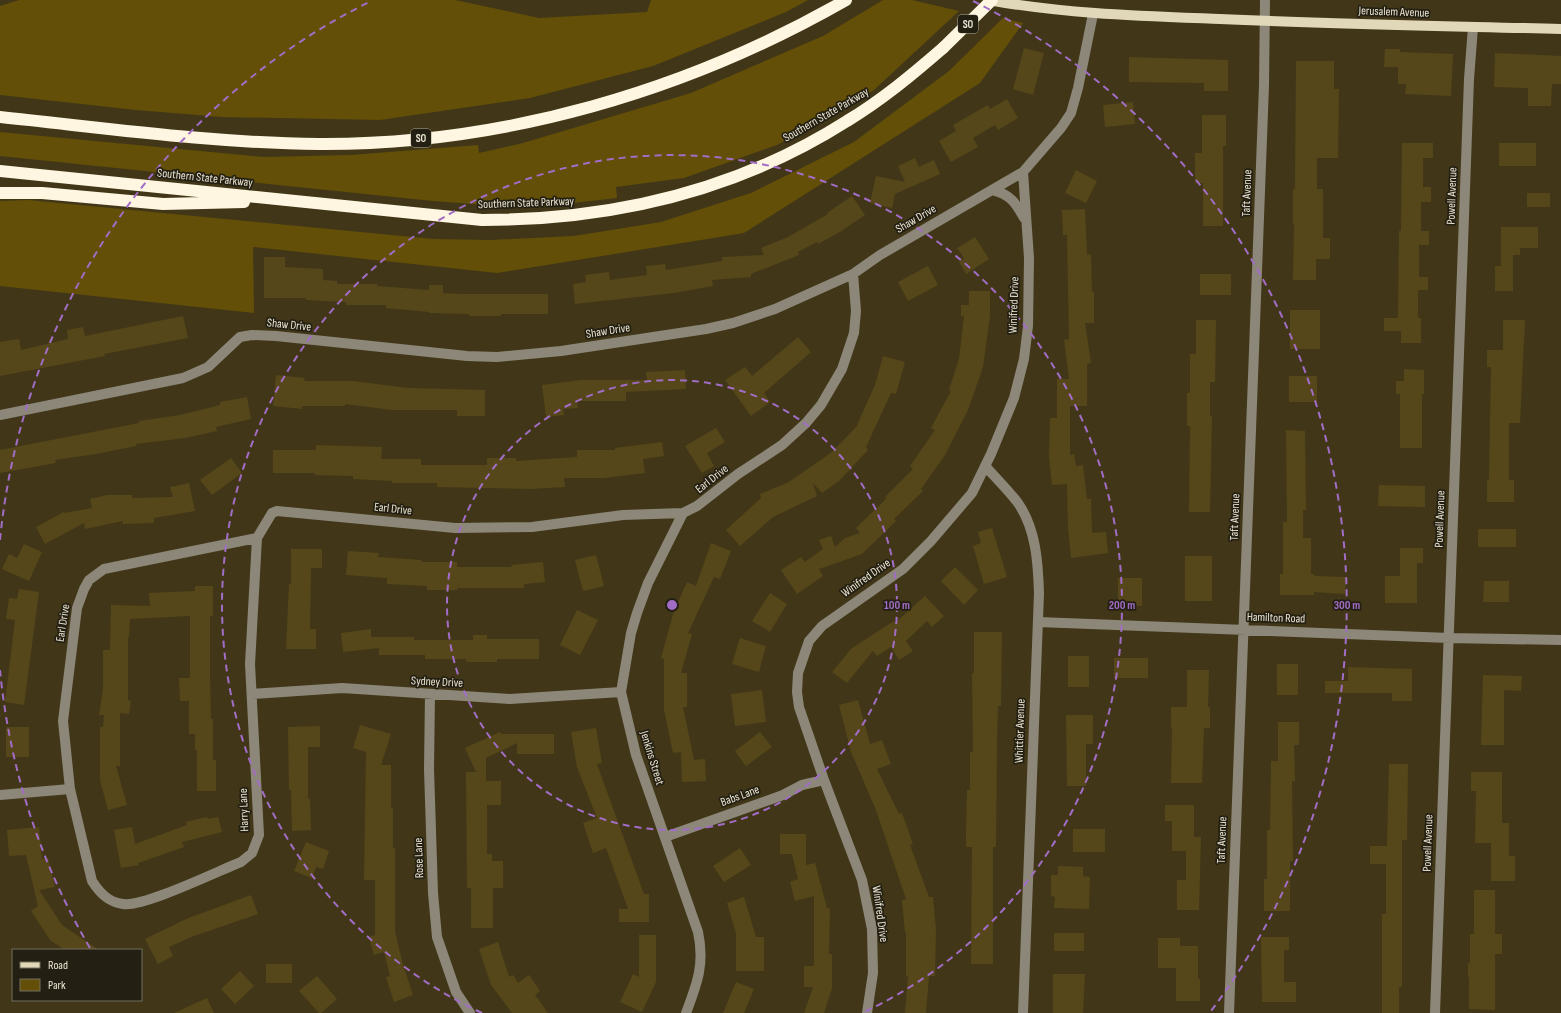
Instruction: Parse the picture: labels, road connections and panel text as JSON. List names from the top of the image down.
{
  "streets": {
    "highway": ["SO", "Southern State Parkway"],
    "main road": ["Jerusalem Avenue"],
    "street": [
      "Taft Avenue",
      "Powell Avenue",
      "Shaw Drive",
      "Winifred Drive",
      "Earl Drive",
      "Hamilton Road",
      "Sydney Drive",
      "Whittier Avenue",
      "Jenkins Street",
      "Babs Lane",
      "Harry Lane",
      "Rose Lane"
    ]
  },
  "crossings": [
    ["Jerusalem Avenue", "Taft Avenue"],
    ["Jerusalem Avenue", "Powell Avenue"],
    ["Jerusalem Avenue", "Shaw Drive"],
    ["Taft Avenue", "Hamilton Road"],
    ["Powell Avenue", "Hamilton Road"],
    ["Shaw Drive", "Winifred Drive"],
    ["Shaw Drive", "Earl Drive"],
    ["Winifred Drive", "Whittier Avenue"],
    ["Winifred Drive", "Babs Lane"],
    ["Earl Drive", "Jenkins Street"],
    ["Earl Drive", "Harry Lane"],
    ["Hamilton Road", "Whittier Avenue"],
    ["Sydney Drive", "Jenkins Street"],
    ["Sydney Drive", "Harry Lane"],
    ["Sydney Drive", "Rose Lane"],
    ["Jenkins Street", "Babs Lane"]
  ],
  "legend": ["Road", "Park"],
  "rings": ["100 m", "200 m", "300 m"]
}
